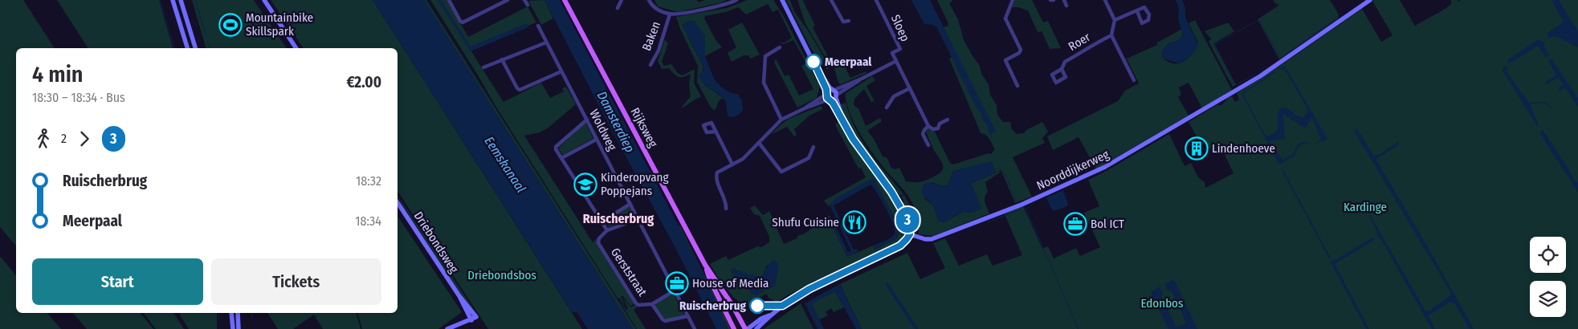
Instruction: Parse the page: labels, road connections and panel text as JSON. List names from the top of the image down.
{
  "streets": {
    "main road": ["Rijksweg"],
    "street": [
      "Sloep",
      "Baken",
      "Roer",
      "Woldweg",
      "Noorddijkerweg",
      "Driebondsweg",
      "Gerststraat"
    ]
  },
  "districts": ["Ruischerbrug"],
  "water": ["Damsterdiep", "Eemskanaal"],
  "parks": ["Kardinge", "Driebondsbos", "Edonbos"],
  "places": {
    "sports": ["Mountainbike Skillspark"],
    "other": ["Meerpaal", "Ruischerbrug"],
    "building": ["Lindenhoeve"],
    "school or university": ["Kinderopvang Poppejans"],
    "restaurant": ["Shufu Cuisine"],
    "office": ["Bol ICT", "House of Media"]
  },
  "lines": ["bus line 3"],
  "page": {
    "on_map": "3",
    "heading": ["4 min", "18:30 – 18:34 · Bus", "€2.00"],
    "legs": ["2", "3"],
    "list": [
      {
        "name": "Ruischerbrug",
        "value": "18:32"
      },
      {
        "name": "Meerpaal",
        "value": "18:34"
      }
    ],
    "buttons": ["Start", "Tickets"]
  }
}
